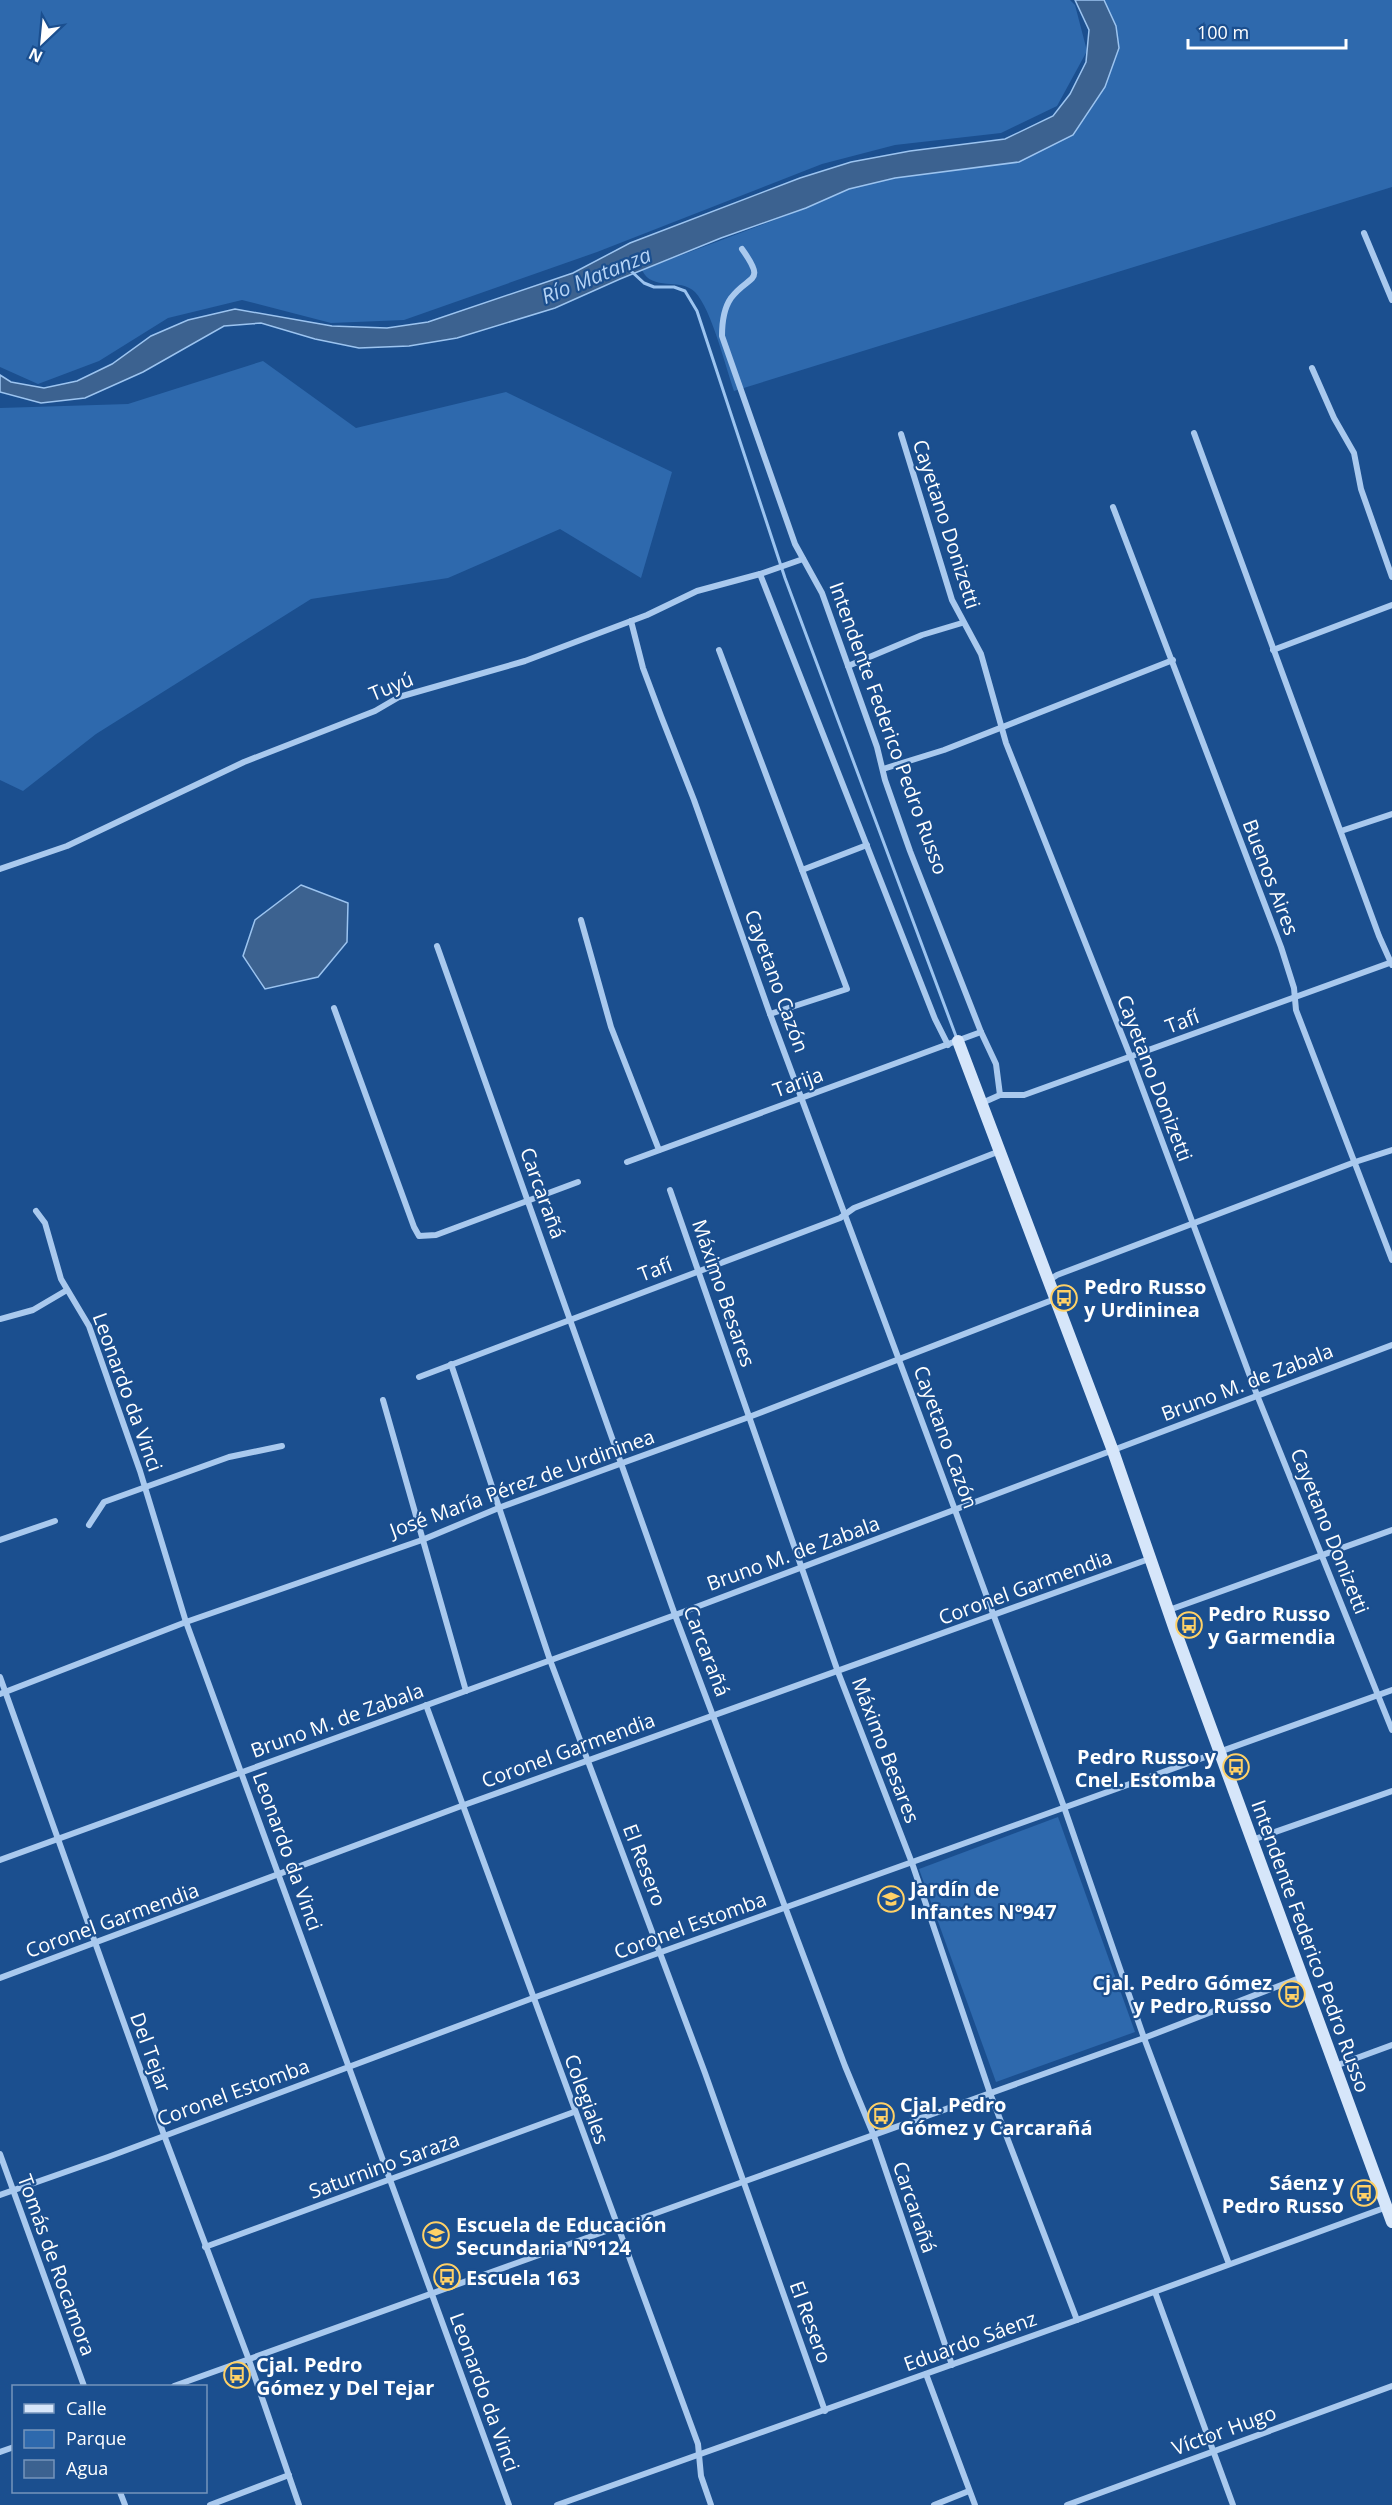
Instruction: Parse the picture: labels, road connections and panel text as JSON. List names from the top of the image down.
{
  "streets": {
    "street": [
      "Cayetano Donizetti",
      "Tuyú",
      "Intendente Federico Pedro Russo",
      "Buenos Aires",
      "Cayetano Cazón",
      "Tafí",
      "Tarija",
      "Carcarañá",
      "Máximo Besares",
      "Bruno M. de Zabala",
      "Leonardo da Vinci",
      "José María Pérez de Urdininea",
      "Coronel Garmendia",
      "El Resero",
      "Coronel Estomba",
      "Del Tejar",
      "Colegiales",
      "Saturnino Saraza",
      "Tomás de Rocamora",
      "Eduardo Sáenz",
      "Víctor Hugo"
    ]
  },
  "crossings": [
    ["Cayetano Donizetti", "Tafí"],
    ["Cayetano Donizetti", "Bruno M. de Zabala"],
    ["Cayetano Donizetti", "Coronel Estomba"],
    ["Tuyú", "Intendente Federico Pedro Russo"],
    ["Tuyú", "Cayetano Cazón"],
    ["Intendente Federico Pedro Russo", "Tafí"],
    ["Intendente Federico Pedro Russo", "Tarija"],
    ["Intendente Federico Pedro Russo", "Bruno M. de Zabala"],
    ["Intendente Federico Pedro Russo", "José María Pérez de Urdininea"],
    ["Intendente Federico Pedro Russo", "Coronel Garmendia"],
    ["Intendente Federico Pedro Russo", "Coronel Estomba"],
    ["Intendente Federico Pedro Russo", "Eduardo Sáenz"],
    ["Buenos Aires", "Tafí"],
    ["Cayetano Cazón", "Tafí"],
    ["Cayetano Cazón", "Tarija"],
    ["Cayetano Cazón", "Bruno M. de Zabala"],
    ["Cayetano Cazón", "José María Pérez de Urdininea"],
    ["Cayetano Cazón", "Coronel Garmendia"],
    ["Cayetano Cazón", "Coronel Estomba"],
    ["Cayetano Cazón", "Eduardo Sáenz"],
    ["Tafí", "Carcarañá"],
    ["Tafí", "Máximo Besares"],
    ["Tafí", "El Resero"],
    ["Carcarañá", "Bruno M. de Zabala"],
    ["Carcarañá", "José María Pérez de Urdininea"],
    ["Carcarañá", "Coronel Garmendia"],
    ["Carcarañá", "Coronel Estomba"],
    ["Carcarañá", "Eduardo Sáenz"],
    ["Máximo Besares", "Bruno M. de Zabala"],
    ["Máximo Besares", "José María Pérez de Urdininea"],
    ["Máximo Besares", "Coronel Garmendia"],
    ["Máximo Besares", "Coronel Estomba"],
    ["Máximo Besares", "Eduardo Sáenz"],
    ["Bruno M. de Zabala", "Leonardo da Vinci"],
    ["Bruno M. de Zabala", "El Resero"],
    ["Bruno M. de Zabala", "Del Tejar"],
    ["Bruno M. de Zabala", "Colegiales"],
    ["Leonardo da Vinci", "José María Pérez de Urdininea"],
    ["Leonardo da Vinci", "Coronel Garmendia"],
    ["Leonardo da Vinci", "Coronel Estomba"],
    ["Leonardo da Vinci", "Saturnino Saraza"],
    ["José María Pérez de Urdininea", "El Resero"],
    ["José María Pérez de Urdininea", "Del Tejar"],
    ["Coronel Garmendia", "El Resero"],
    ["Coronel Garmendia", "Del Tejar"],
    ["Coronel Garmendia", "Colegiales"],
    ["El Resero", "Coronel Estomba"],
    ["El Resero", "Eduardo Sáenz"],
    ["Coronel Estomba", "Del Tejar"],
    ["Coronel Estomba", "Colegiales"],
    ["Coronel Estomba", "Tomás de Rocamora"],
    ["Del Tejar", "Saturnino Saraza"],
    ["Colegiales", "Saturnino Saraza"],
    ["Colegiales", "Eduardo Sáenz"]
  ],
  "water": ["Río Matanza"],
  "places": {
    "bus stop": [
      "Pedro Russo y Urdininea",
      "Pedro Russo y Garmendia",
      "Pedro Russo y Cnel. Estomba",
      "Cjal. Pedro Gómez y Pedro Russo",
      "Cjal. Pedro Gómez y Carcarañá",
      "Sáenz y Pedro Russo",
      "Escuela 163",
      "Cjal. Pedro Gómez y Del Tejar"
    ],
    "school or university": ["Jardín de Infantes Nº947", "Escuela de Educación Secundaria Nº124"]
  },
  "legend": ["Calle", "Parque", "Agua"],
  "scale_bar": "100 m",
  "north": "bottom left"
}
